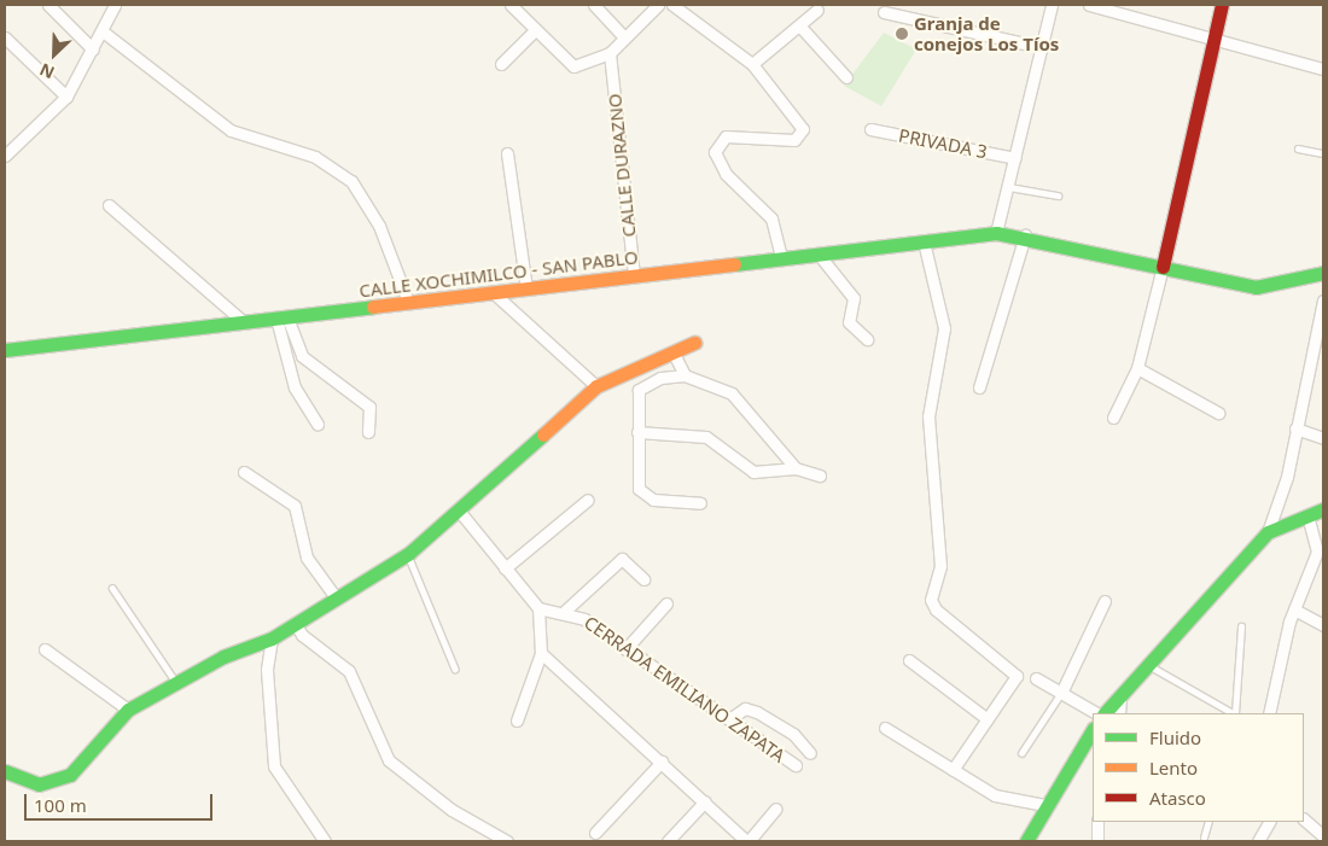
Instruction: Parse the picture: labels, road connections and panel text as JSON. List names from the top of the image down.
{
  "streets": {
    "main road": ["CALLE XOCHIMILCO - SAN PABLO"],
    "street": ["PRIVADA 3", "CALLE DURAZNO", "CERRADA EMILIANO ZAPATA"]
  },
  "crossings": [
    ["CALLE DURAZNO", "CALLE XOCHIMILCO - SAN PABLO"]
  ],
  "places": ["Granja de conejos Los Tíos"],
  "legend": ["Fluido", "Lento", "Atasco"],
  "scale_bar": "100 m",
  "north": "bottom left"
}
